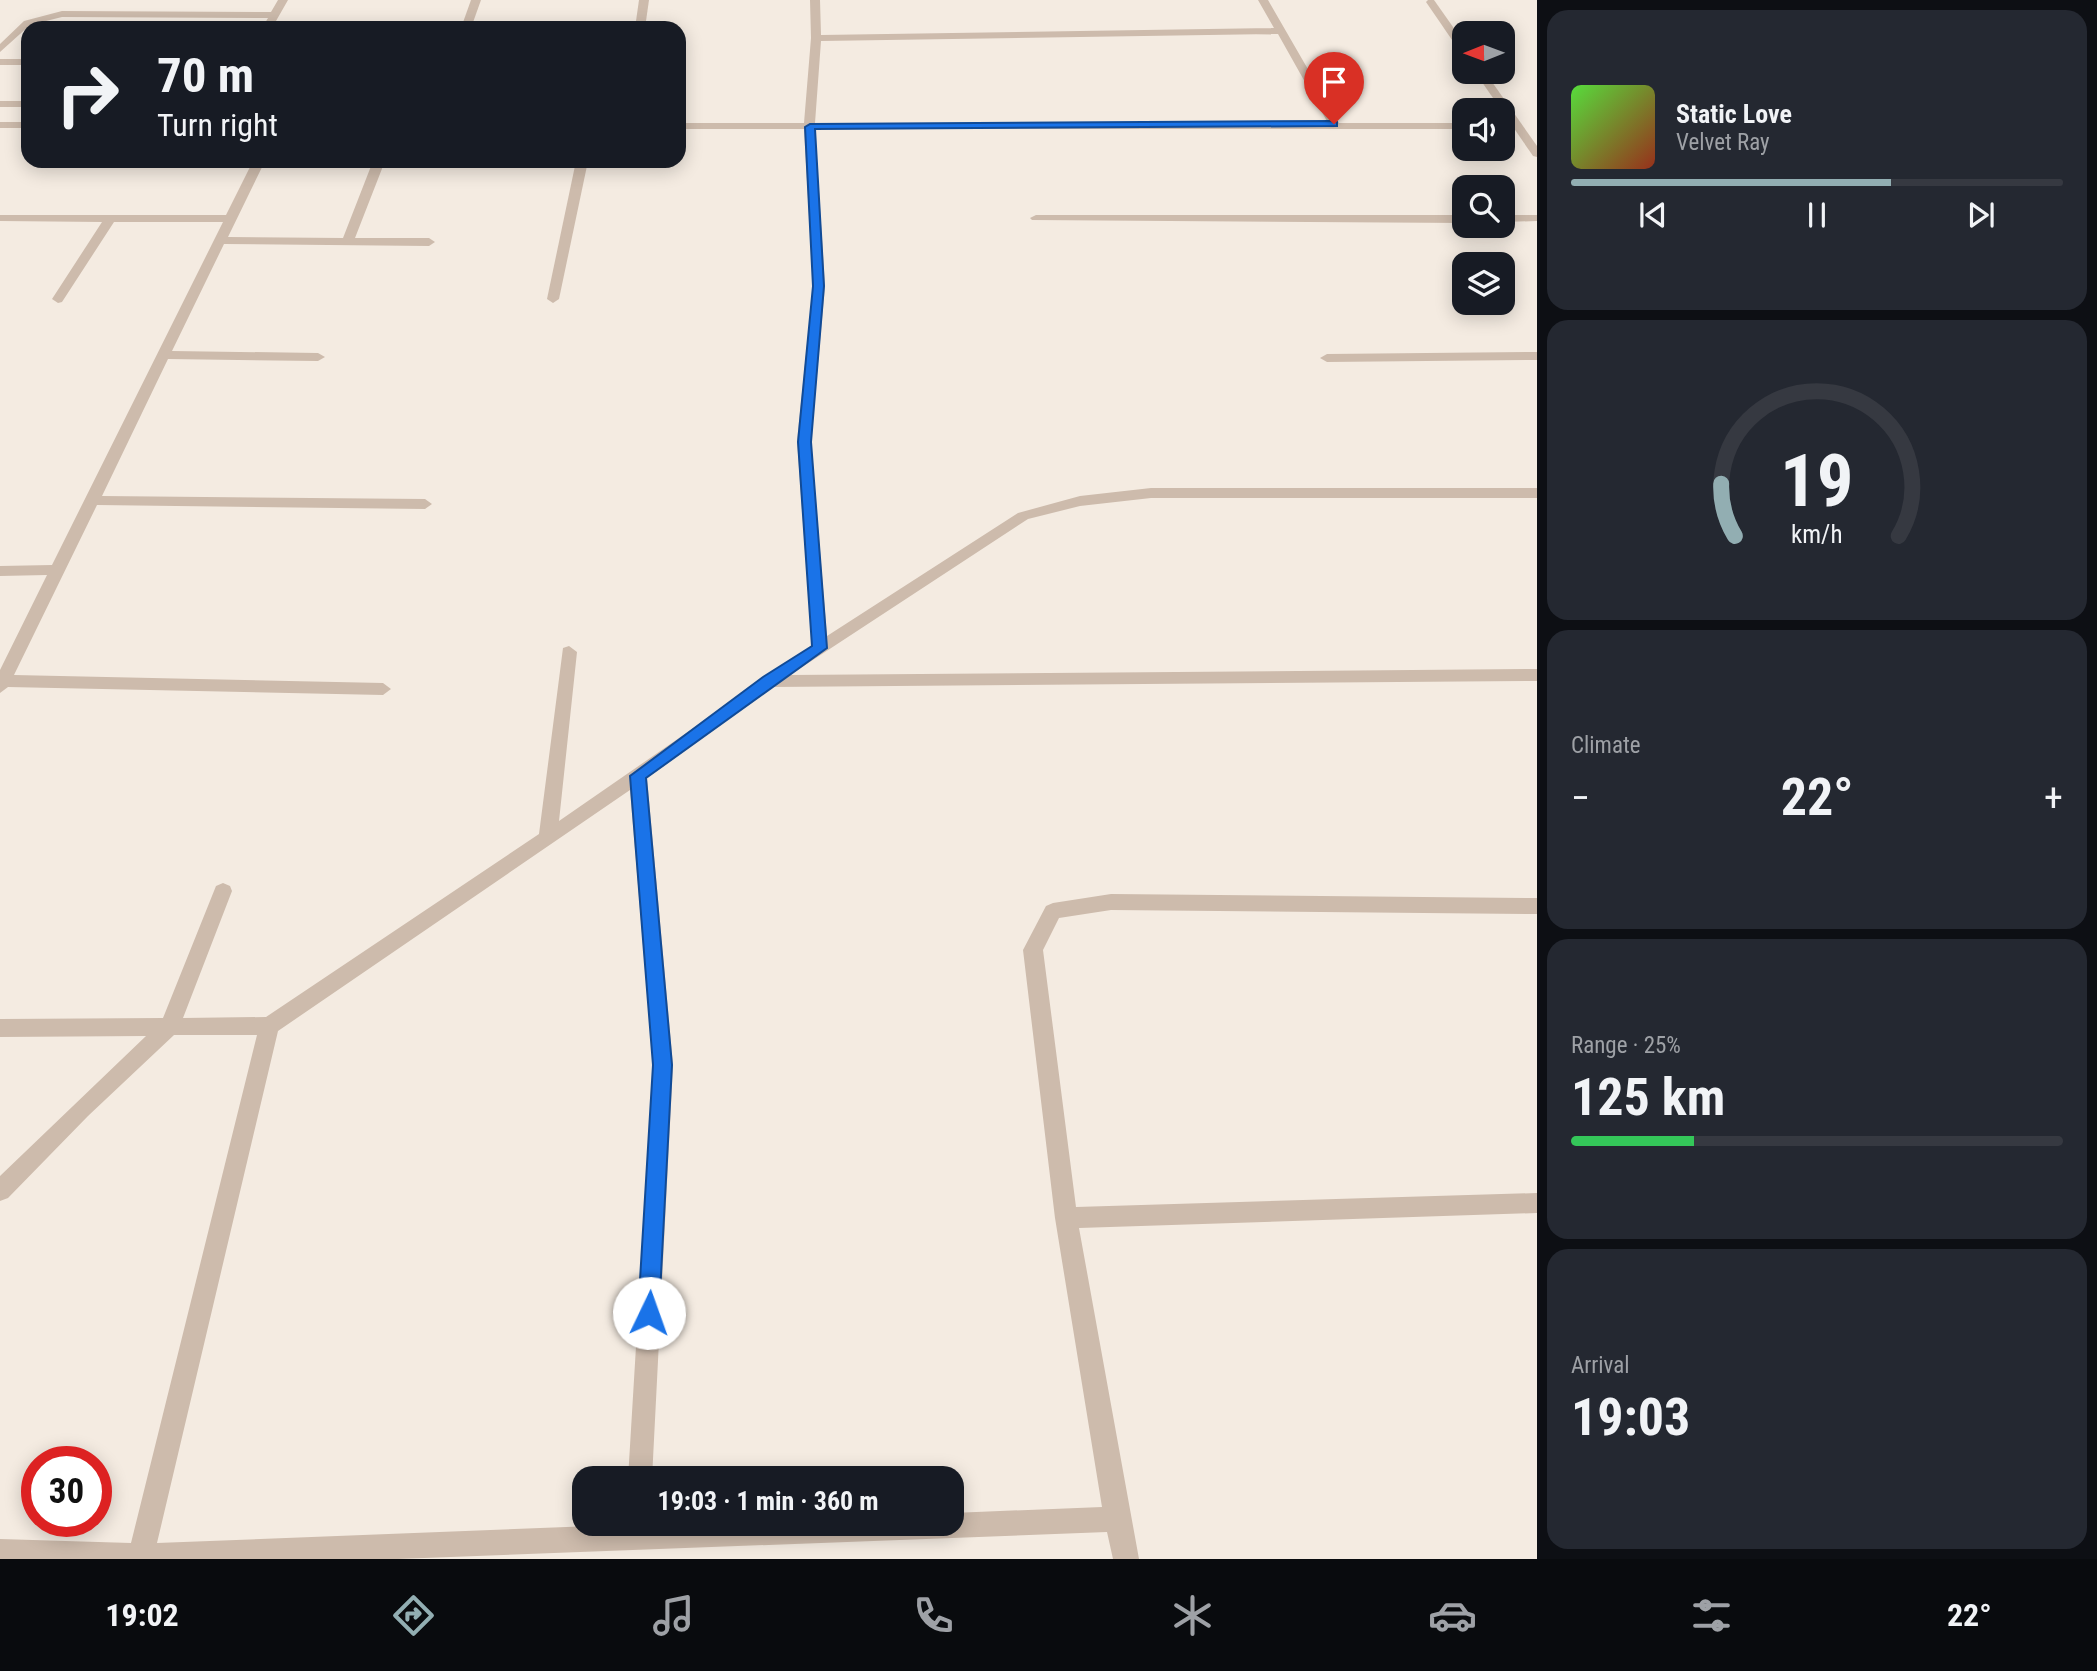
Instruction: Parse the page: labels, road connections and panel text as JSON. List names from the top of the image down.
{
  "north": "left",
  "page": {
    "turn": ["70 m", "Turn right"],
    "song": ["Static Love", "Velvet Ray"],
    "tile": [
      "Climate",
      ["Range · 25%", "125 km"],
      ["Arrival", "19:03"]
    ],
    "heat": ["−", "22°", "+"],
    "limit": "30",
    "trip": "19:03 · 1 min · 360 m",
    "tabs": ["19:02", "22°"],
    "gauge": ["19", "km/h"]
  }
}
